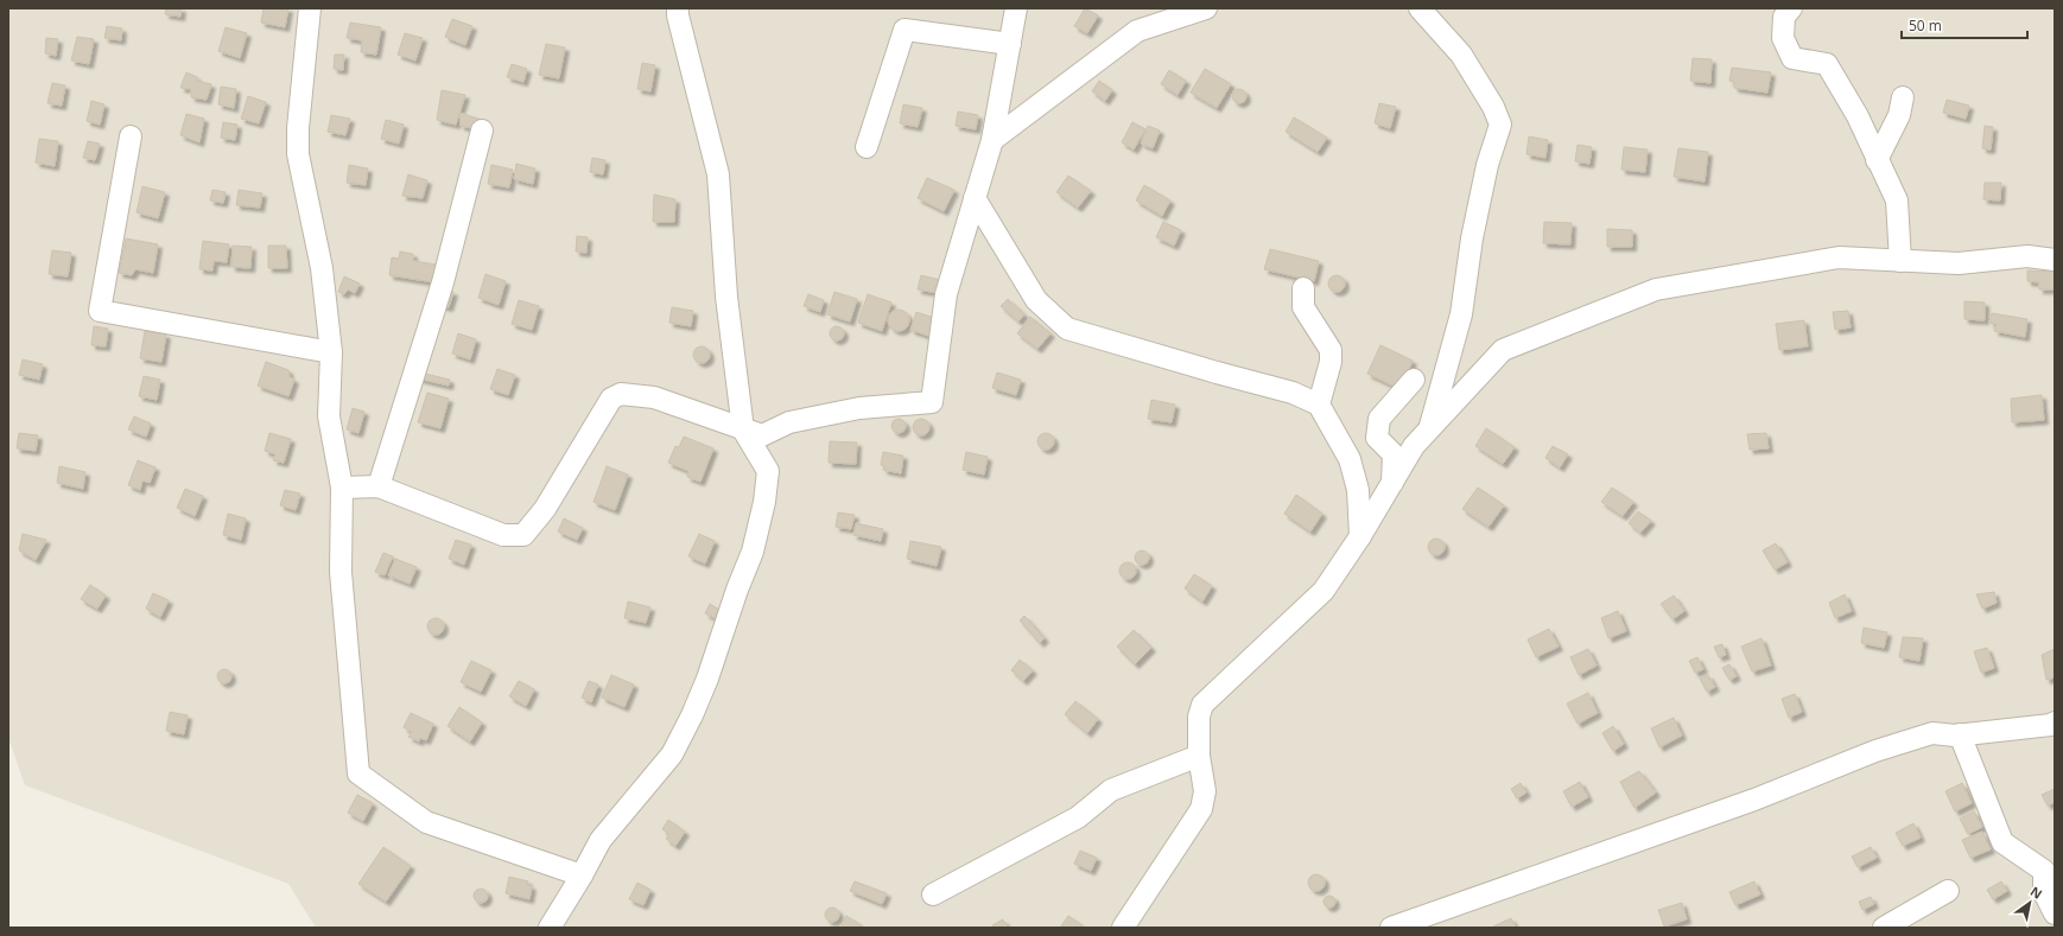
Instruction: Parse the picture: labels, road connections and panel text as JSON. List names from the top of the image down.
{
  "scale_bar": "50 m",
  "north": "top right"
}
